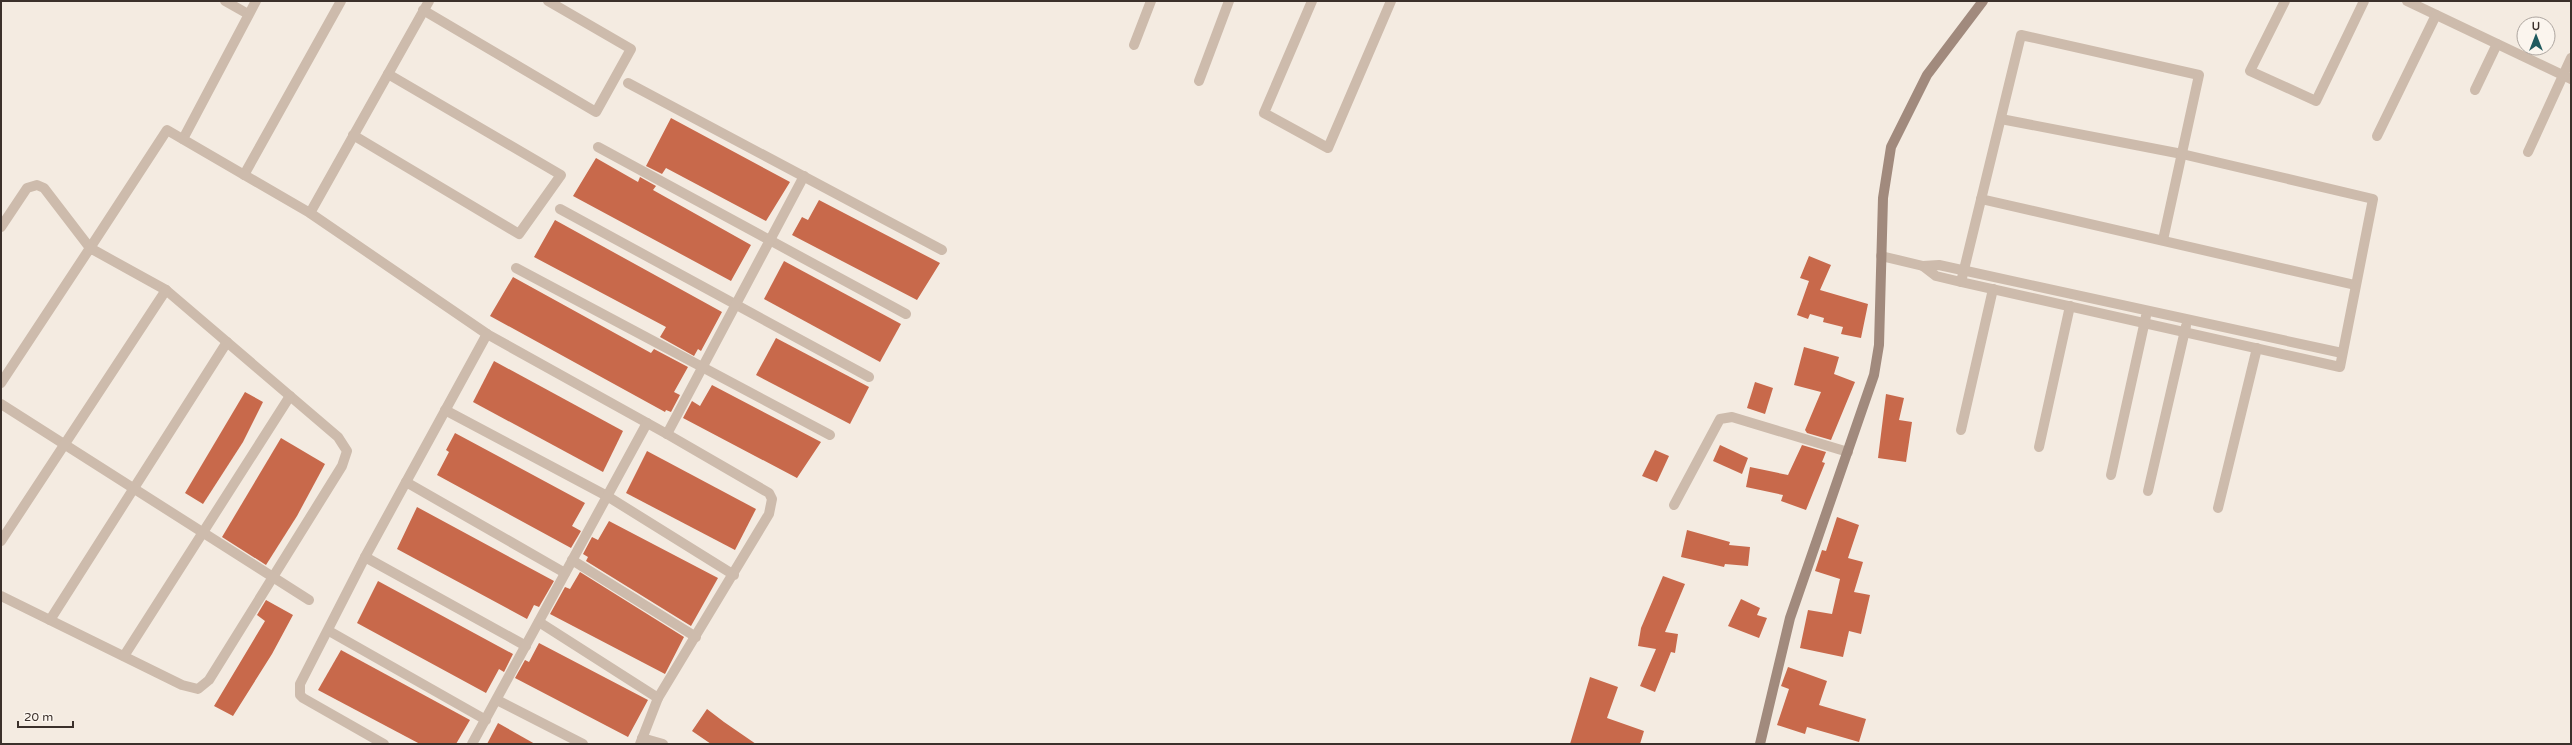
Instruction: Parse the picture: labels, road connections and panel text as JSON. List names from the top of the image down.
{
  "scale_bar": "20 m",
  "north": "top"
}
